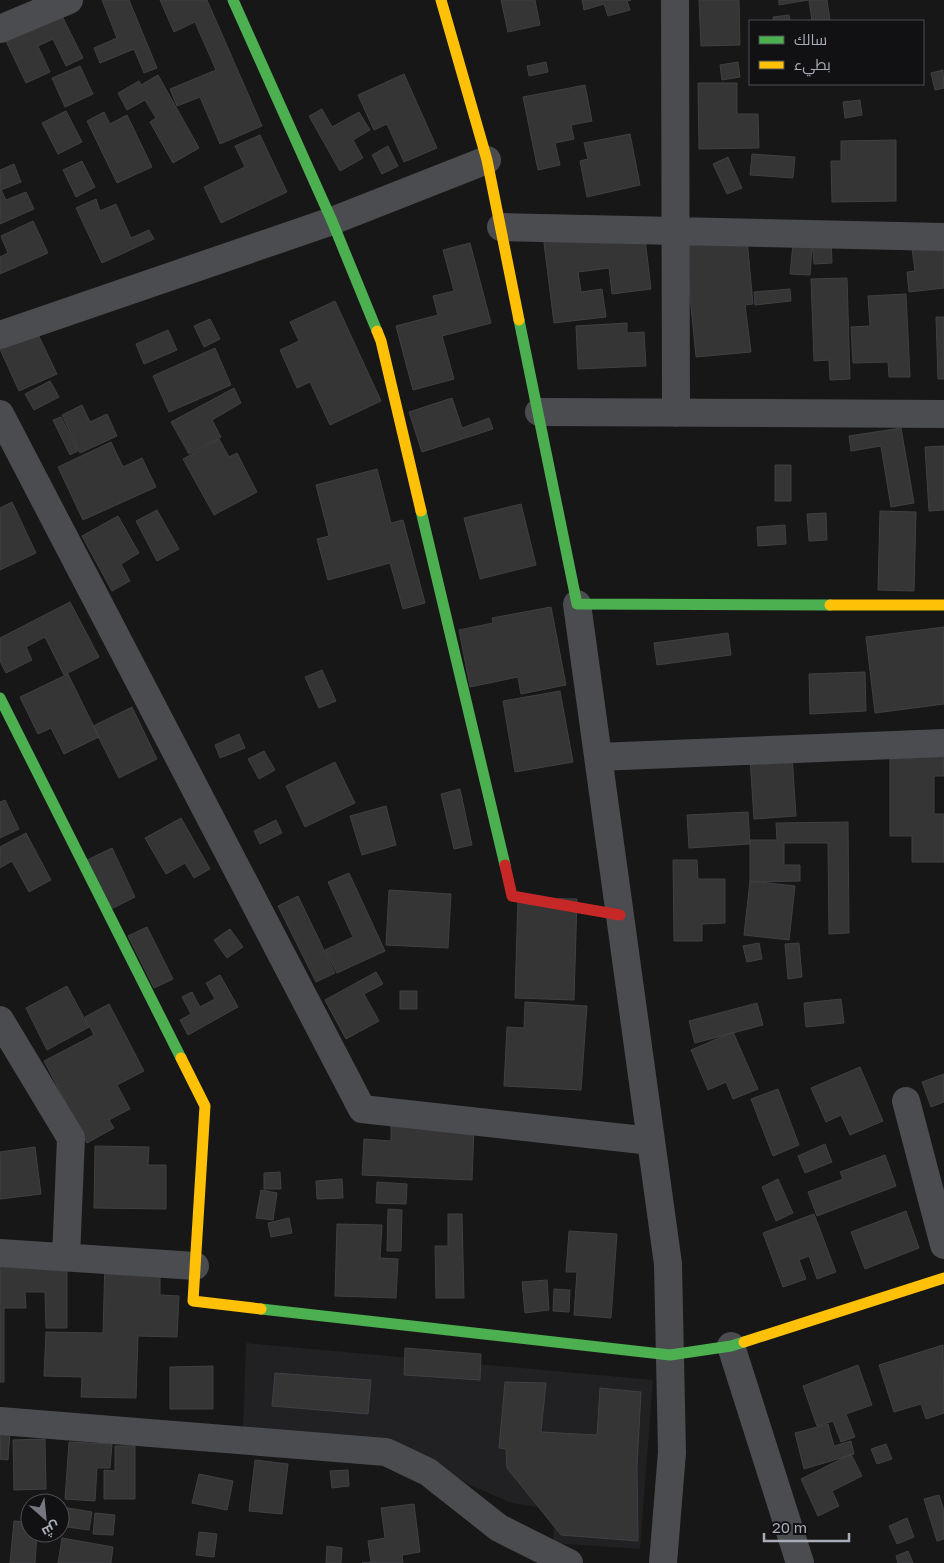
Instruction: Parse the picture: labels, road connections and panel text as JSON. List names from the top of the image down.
{
  "legend": ["سالك", "بطيء"],
  "scale_bar": "20 m",
  "north": "bottom right"
}
